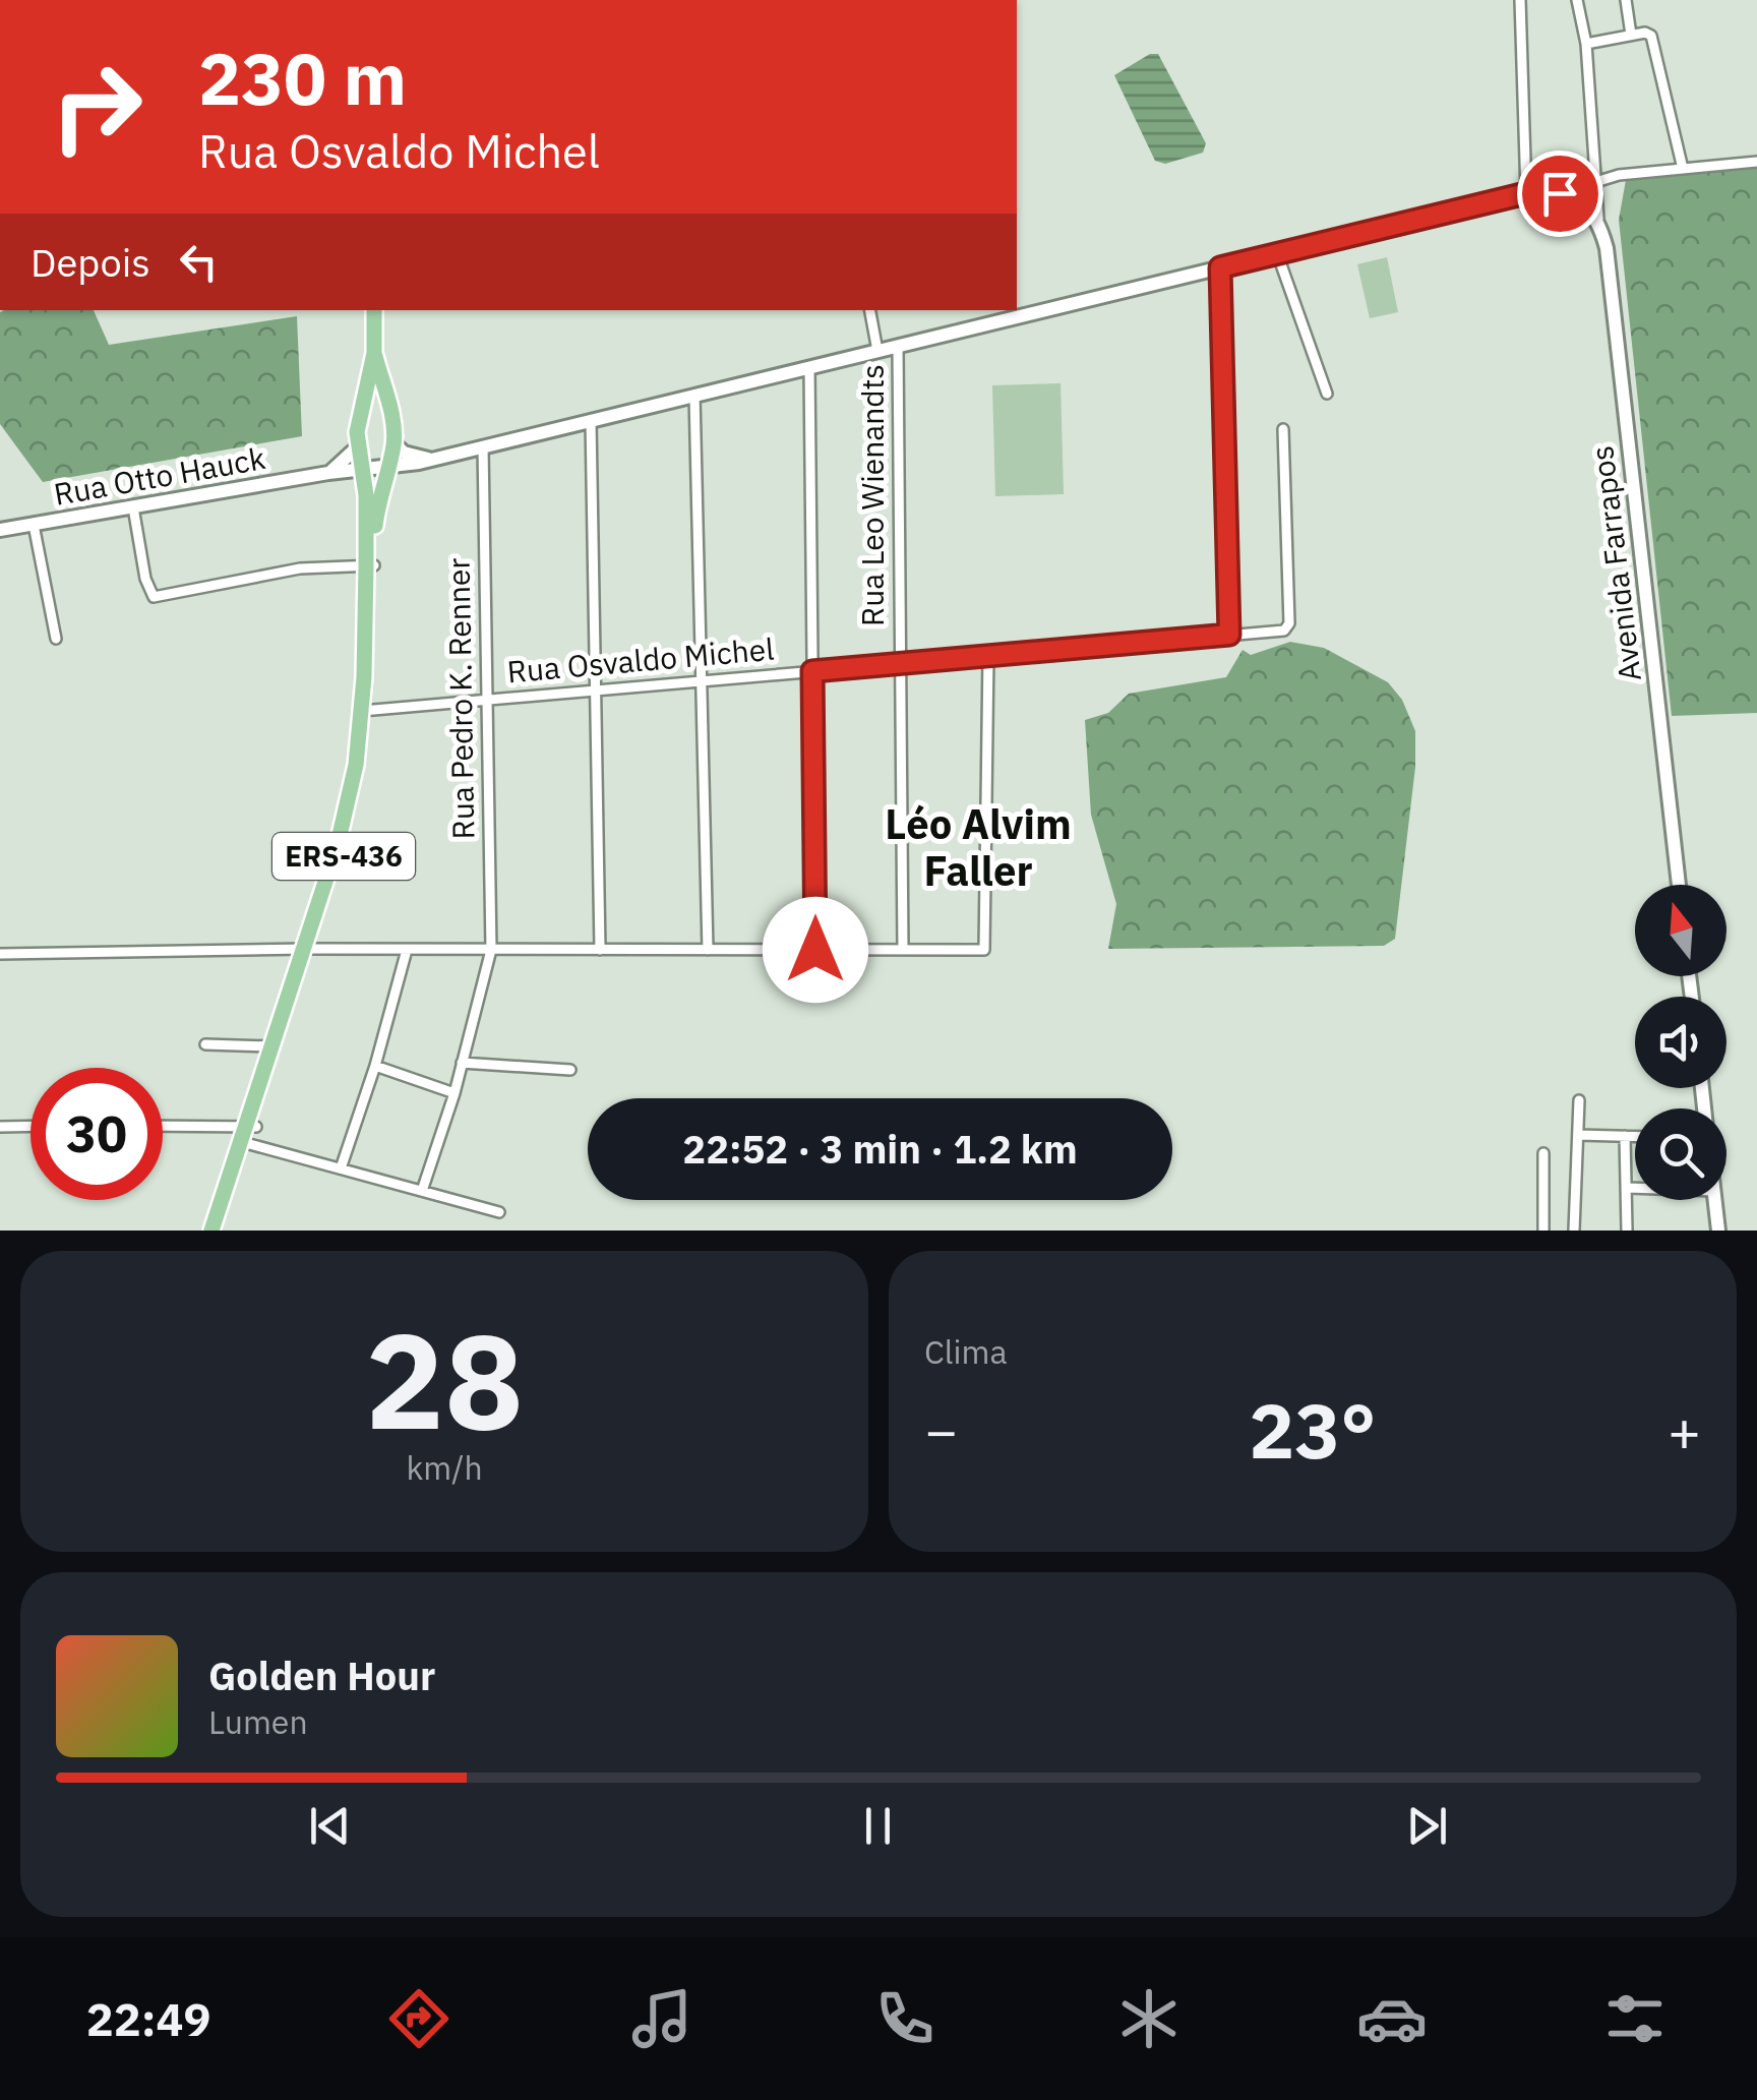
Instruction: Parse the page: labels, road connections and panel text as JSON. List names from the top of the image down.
{
  "streets": {
    "main road": ["ERS-436"],
    "street": [
      "Rua Otto Hauck",
      "Rua Leo Wienandts",
      "Avenida Farrapos",
      "Rua Osvaldo Michel",
      "Rua Pedro K. Renner"
    ]
  },
  "crossings": [
    ["Rua Otto Hauck", "Rua Leo Wienandts"],
    ["Rua Otto Hauck", "Rua Pedro K. Renner"],
    ["Rua Otto Hauck", "ERS-436"],
    ["Rua Leo Wienandts", "Rua Osvaldo Michel"],
    ["Rua Osvaldo Michel", "Rua Pedro K. Renner"],
    ["Rua Osvaldo Michel", "ERS-436"]
  ],
  "districts": ["Léo Alvim Faller"],
  "north": "top",
  "page": {
    "turn": ["230 m", "Rua Osvaldo Michel"],
    "then": "Depois",
    "limit": "30",
    "trip": "22:52 · 3 min · 1.2 km",
    "tile": [
      ["28", "km/h"],
      "Clima"
    ],
    "heat": ["−", "23°", "+"],
    "song": ["Golden Hour", "Lumen"],
    "tabs": "22:49"
  }
}
